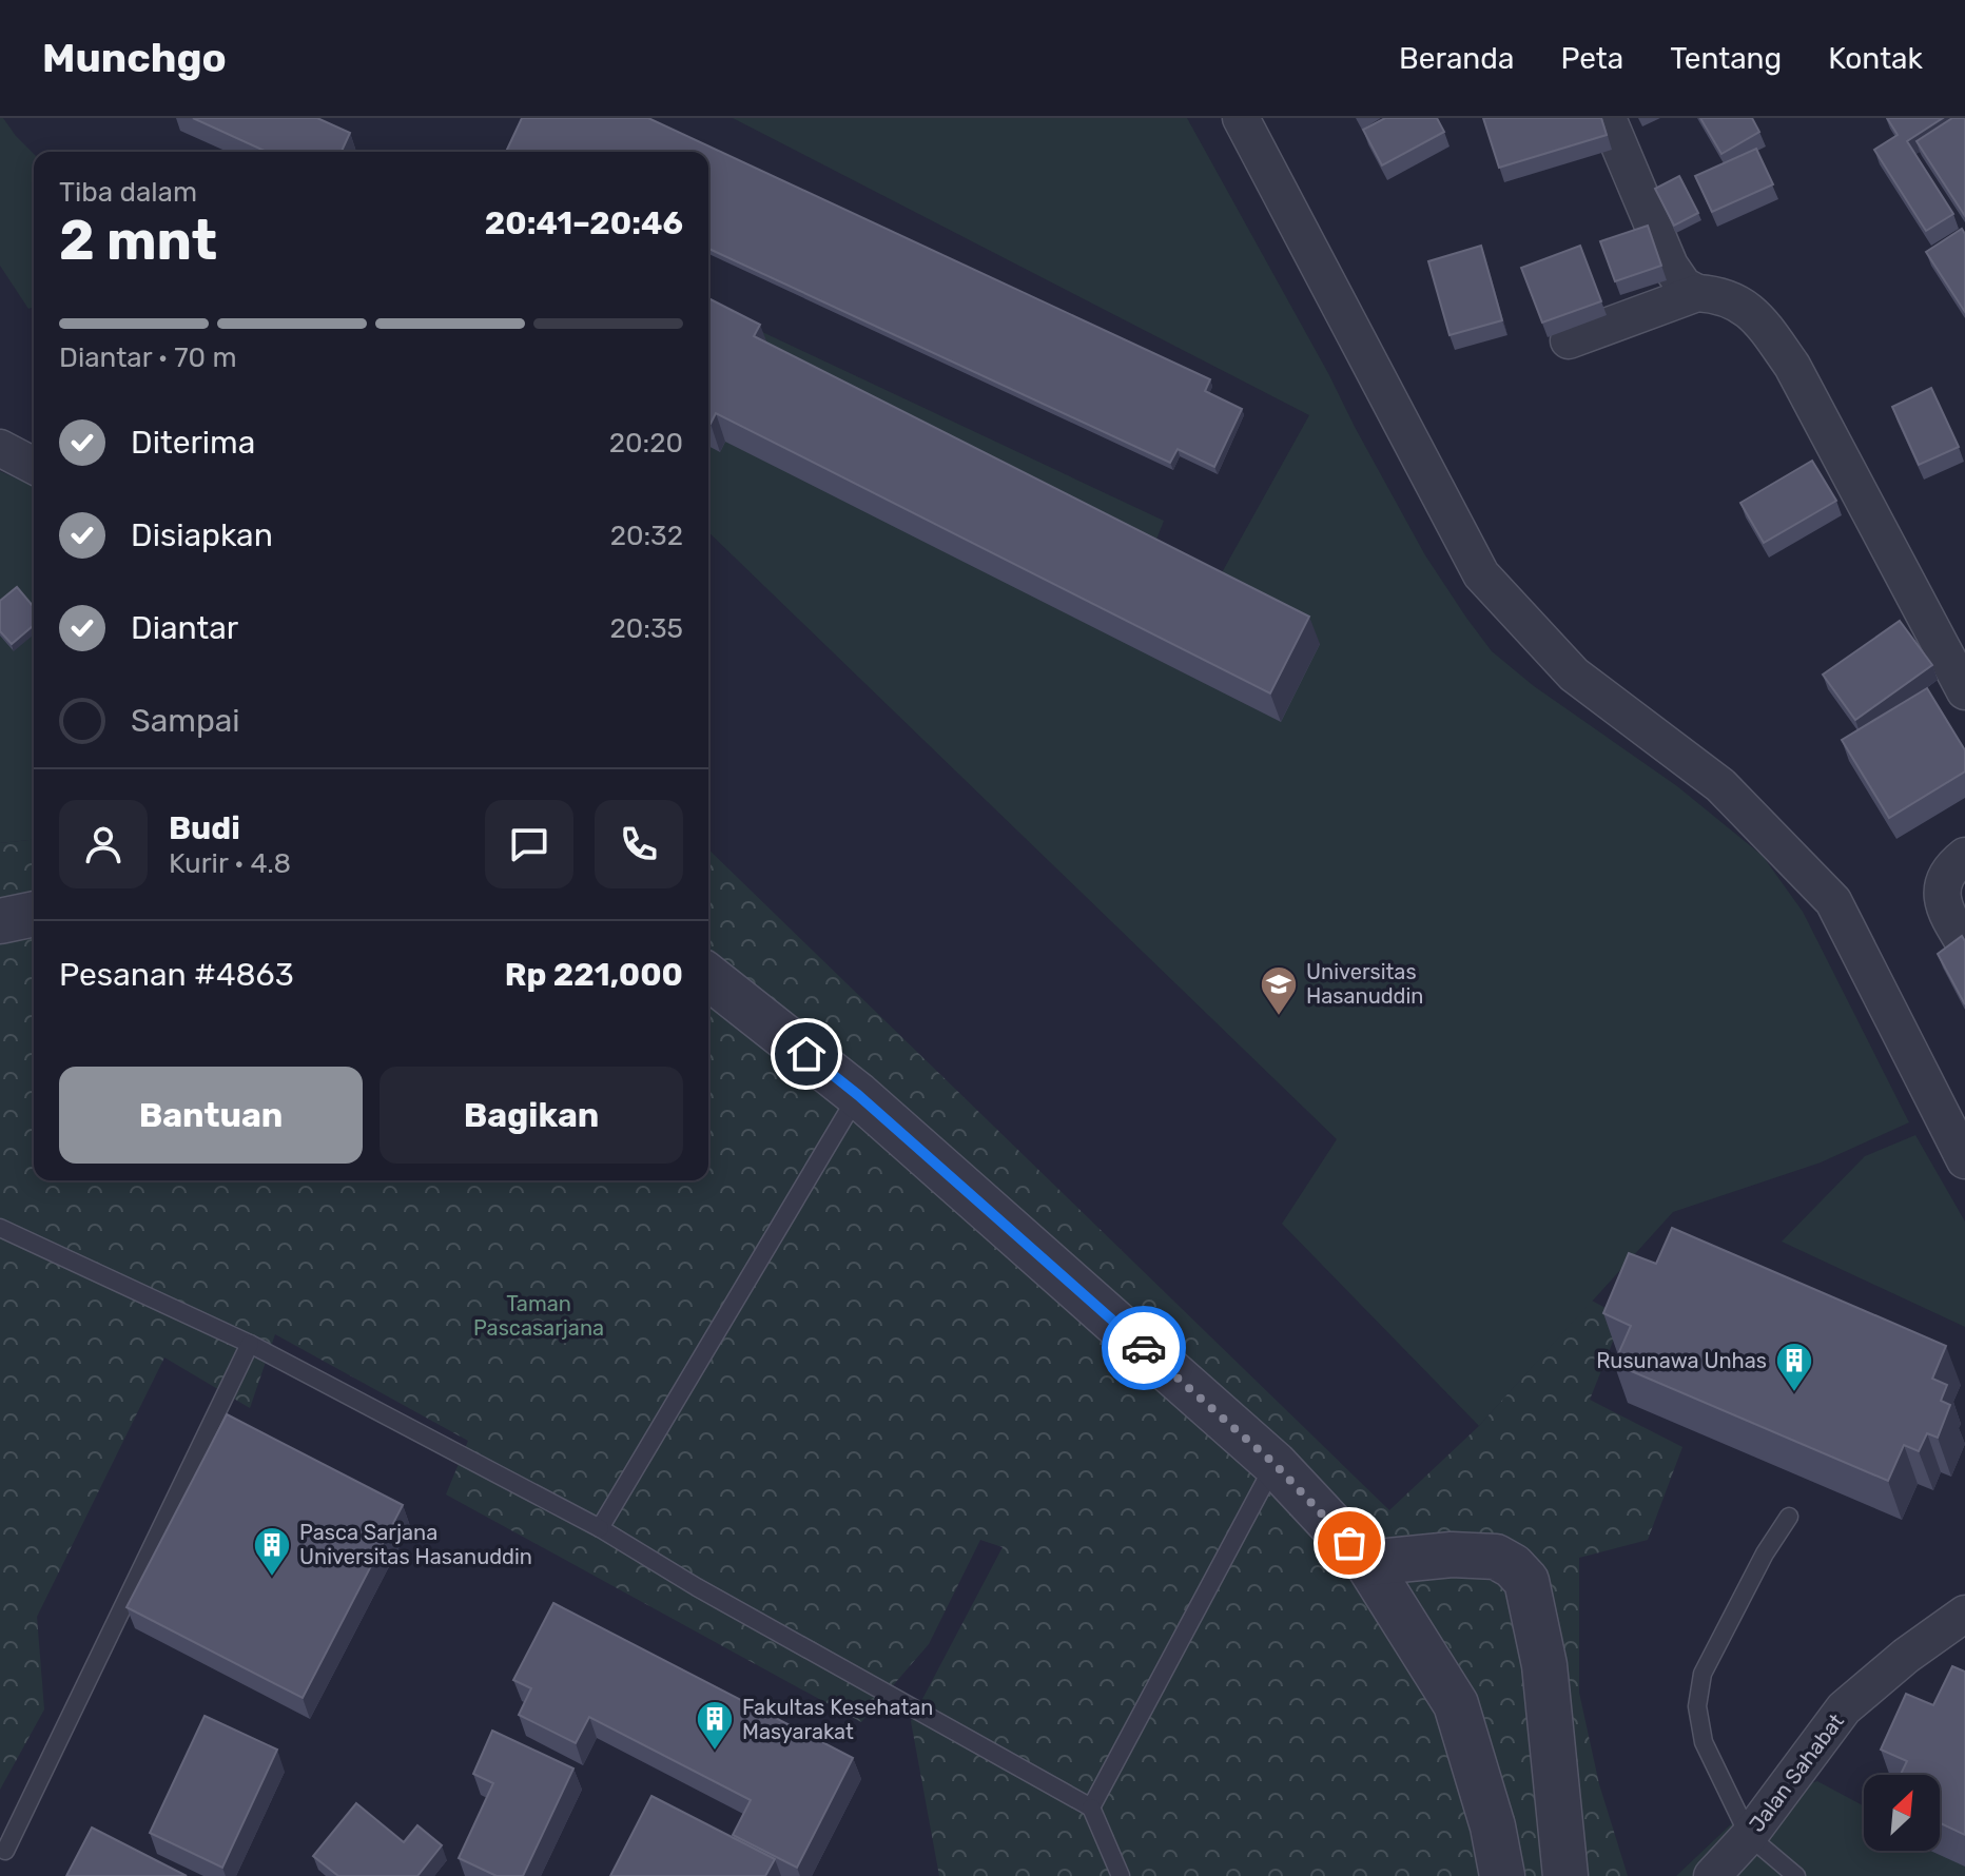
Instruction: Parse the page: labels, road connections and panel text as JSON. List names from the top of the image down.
{
  "streets": {
    "street": ["Jalan Sahabat"]
  },
  "parks": ["Taman Pascasarjana"],
  "places": {
    "school or university": ["Universitas Hasanuddin"],
    "building": ["Rusunawa Unhas", "Pasca Sarjana Universitas Hasanuddin", "Fakultas Kesehatan Masyarakat"]
  },
  "north": "top right",
  "page": {
    "header": "Munchgo",
    "nav": [
      "Beranda",
      "Peta",
      "Tentang",
      "Kontak"
    ],
    "heading": ["2 mnt", "Tiba dalam", "20:41–20:46"],
    "panel": [
      "Budi",
      "Kurir · 4.8",
      "Pesanan #4863",
      "Rp 221,000"
    ],
    "bar": "Diantar · 70 m",
    "list": [
      ["Diterima", "20:20"],
      ["Disiapkan", "20:32"],
      ["Diantar", "20:35"],
      "Sampai"
    ],
    "buttons": ["Bantuan", "Bagikan"]
  }
}
